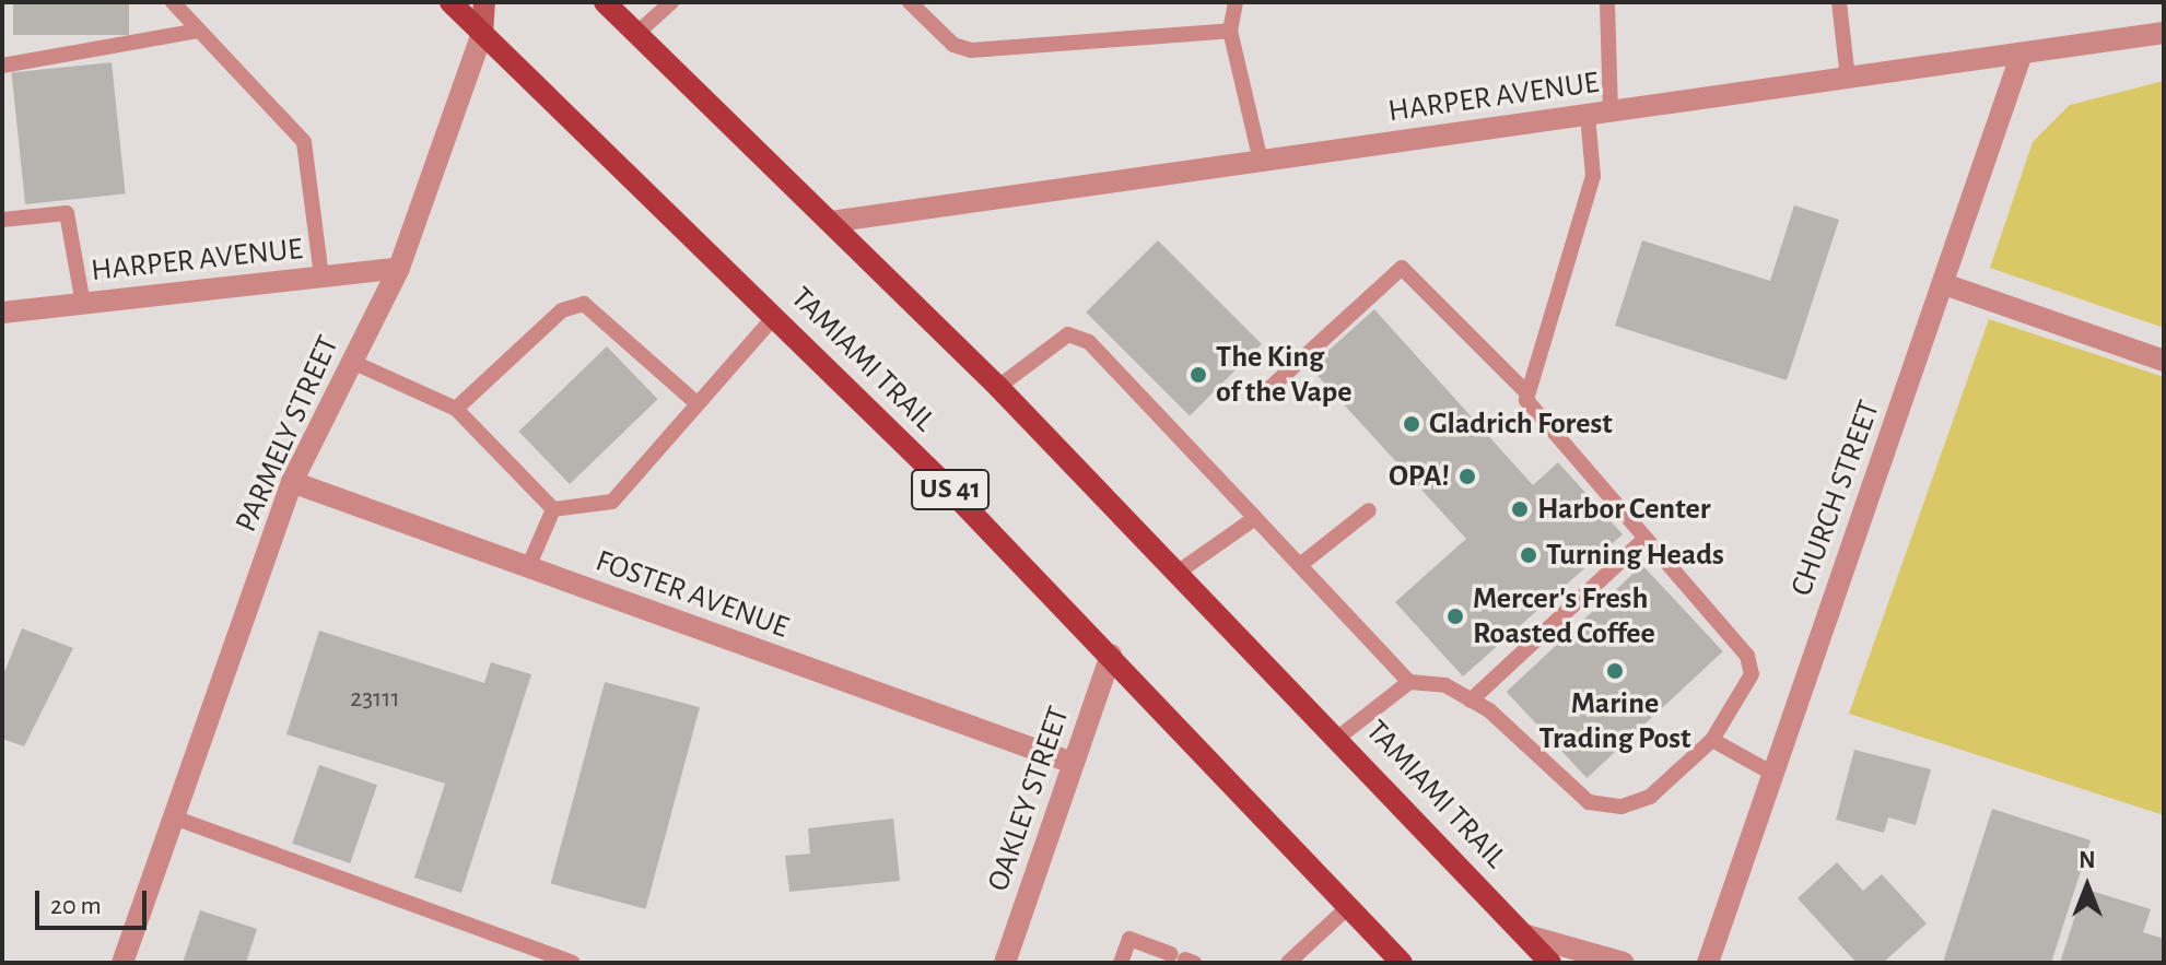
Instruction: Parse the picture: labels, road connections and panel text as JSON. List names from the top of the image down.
{
  "streets": {
    "main road": ["TAMIAMI TRAIL", "US 41"],
    "street": [
      "HARPER AVENUE",
      "PARMELY STREET",
      "CHURCH STREET",
      "FOSTER AVENUE",
      "OAKLEY STREET"
    ]
  },
  "crossings": [
    ["HARPER AVENUE", "TAMIAMI TRAIL"],
    ["HARPER AVENUE", "PARMELY STREET"],
    ["HARPER AVENUE", "CHURCH STREET"],
    ["TAMIAMI TRAIL", "PARMELY STREET"],
    ["TAMIAMI TRAIL", "OAKLEY STREET"],
    ["PARMELY STREET", "FOSTER AVENUE"],
    ["FOSTER AVENUE", "OAKLEY STREET"]
  ],
  "places": [
    "The King of the Vape",
    "Gladrich Forest",
    "OPA!",
    "Harbor Center",
    "Turning Heads",
    "Mercer's Fresh Roasted Coffee",
    "Marine Trading Post"
  ],
  "house_numbers": ["23111"],
  "scale_bar": "20 m",
  "north": "top"
}
